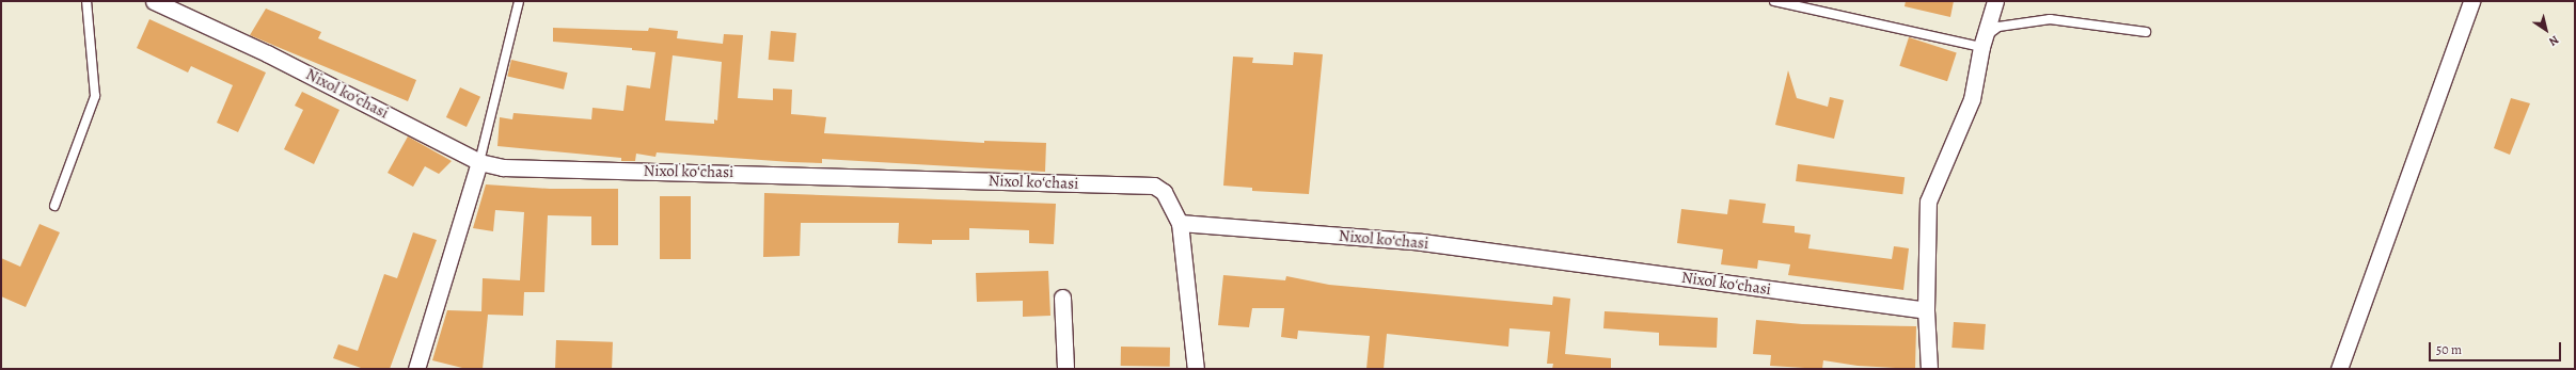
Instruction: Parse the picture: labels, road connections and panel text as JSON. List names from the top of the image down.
{
  "streets": {
    "street": ["Nixol koʻchasi"]
  },
  "scale_bar": "50 m",
  "north": "bottom right"
}
